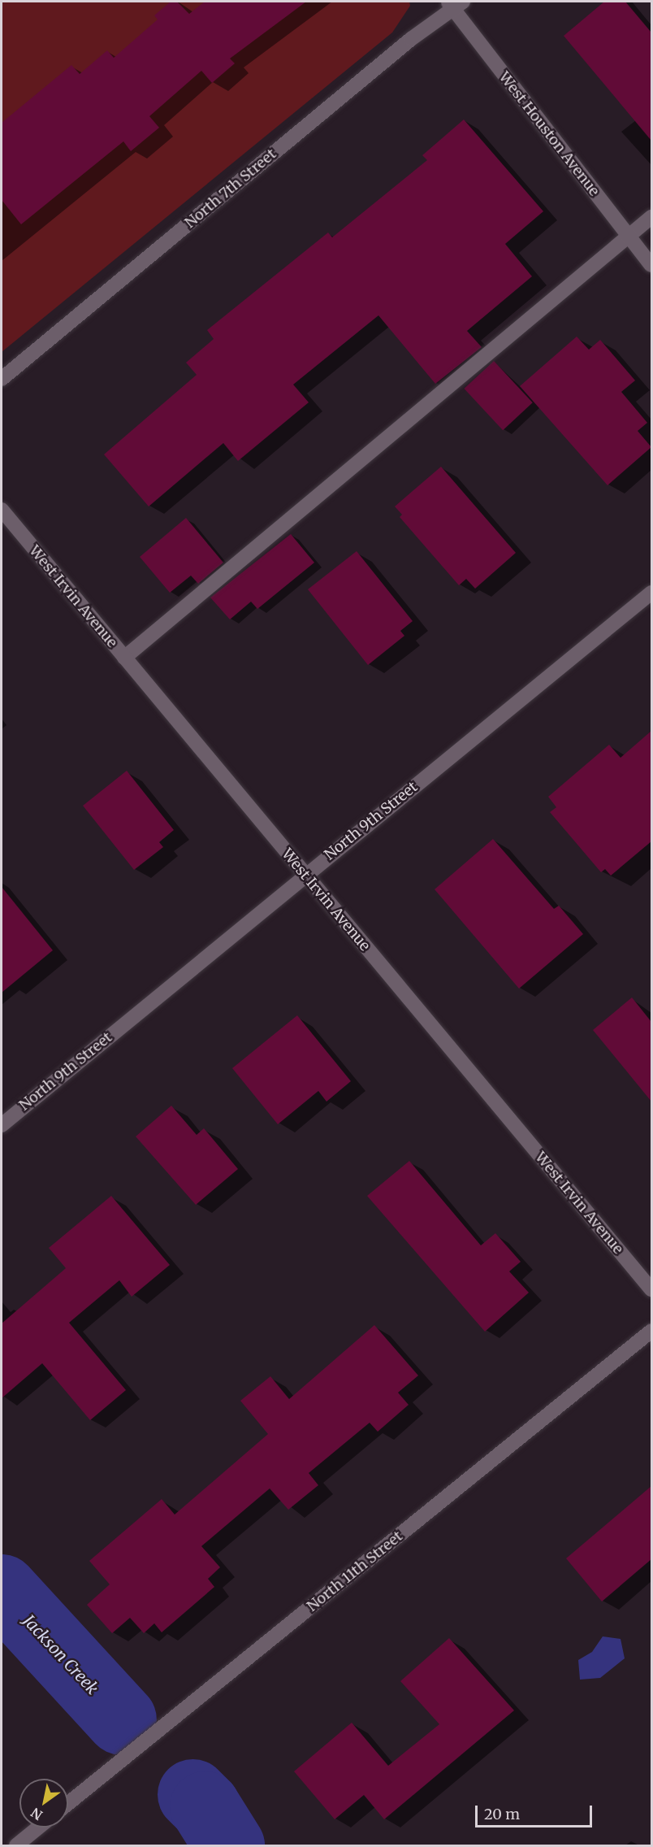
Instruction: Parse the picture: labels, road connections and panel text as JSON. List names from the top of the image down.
{
  "streets": {
    "street": [
      "West Houston Avenue",
      "North 7th Street",
      "West Irvin Avenue",
      "North 9th Street",
      "North 11th Street"
    ]
  },
  "crossings": [
    ["West Houston Avenue", "North 7th Street"],
    ["West Irvin Avenue", "North 9th Street"]
  ],
  "water": ["Jackson Creek"],
  "scale_bar": "20 m",
  "north": "bottom left"
}
